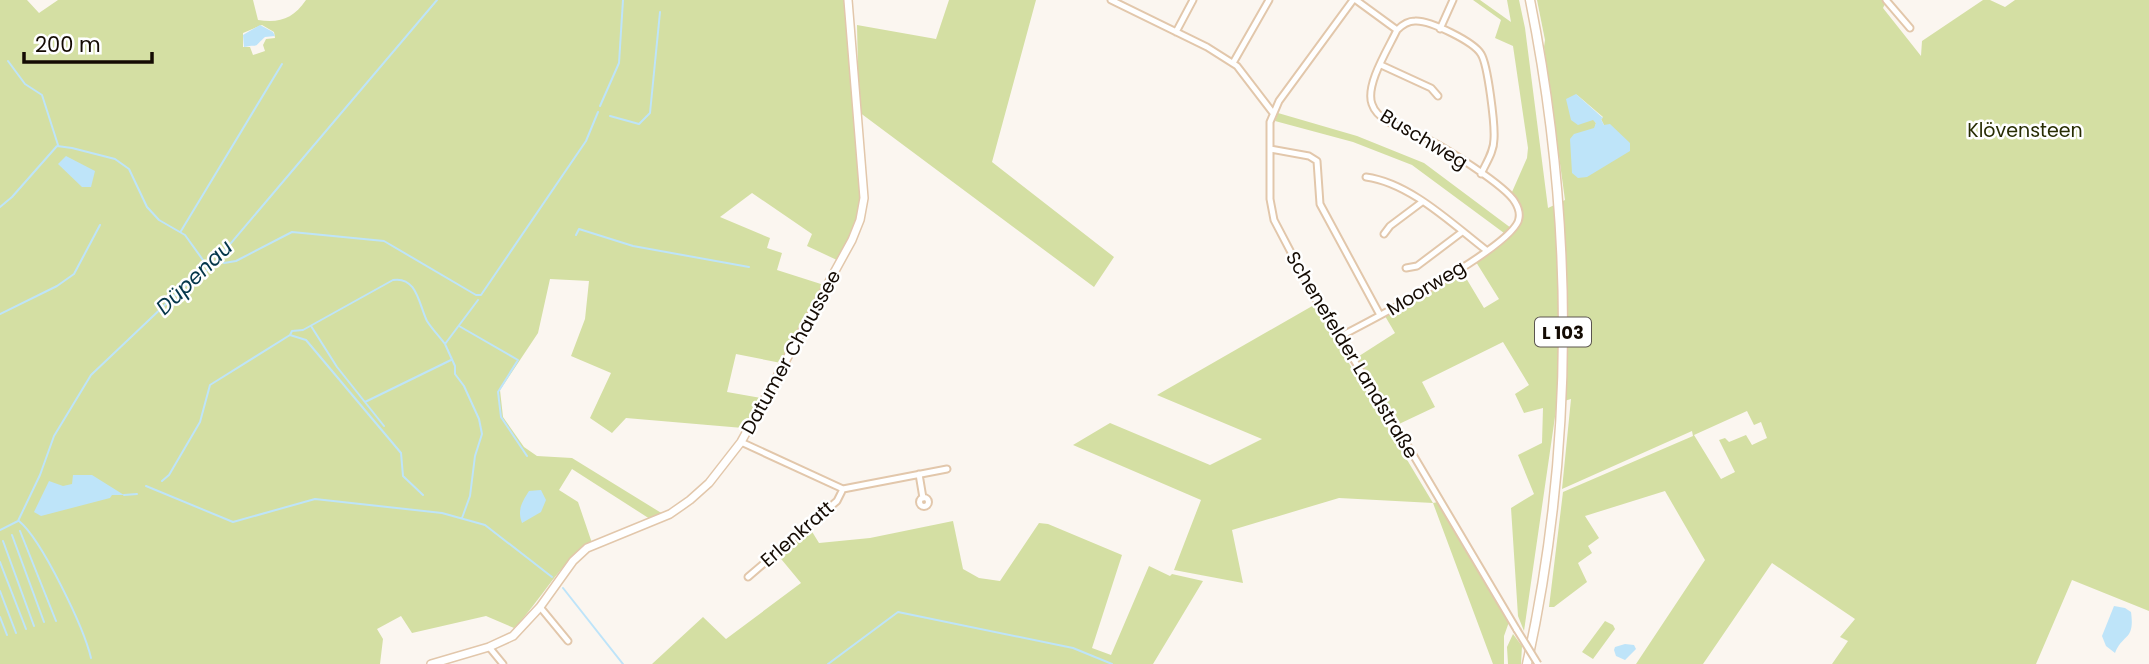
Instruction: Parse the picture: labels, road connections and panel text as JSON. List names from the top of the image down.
{
  "streets": {
    "main road": ["L 103"],
    "street": [
      "Buschweg",
      "Moorweg",
      "Datumer Chaussee",
      "Schenefelder Landstraße",
      "Erlenkratt"
    ]
  },
  "crossings": [
    ["Buschweg", "Moorweg"],
    ["Moorweg", "Schenefelder Landstraße"]
  ],
  "water": ["Düpenau"],
  "parks": ["Klövensteen"],
  "scale_bar": "200 m"
}
